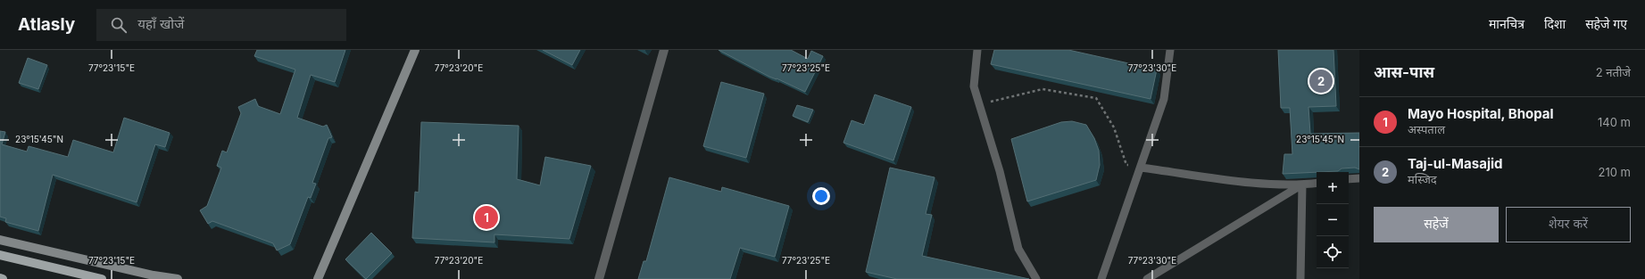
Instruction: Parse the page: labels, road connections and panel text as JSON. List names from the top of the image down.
{
  "page": {
    "header": "Atlasly",
    "search": "यहाँ खोजें",
    "nav": ["मानचित्र", "दिशा", "सहेजे गए"],
    "heading": ["आस-पास", "2 नतीजे"],
    "pins": ["2", "1"],
    "list": [
      {
        "mark": "1",
        "name": "Mayo Hospital, Bhopal",
        "note": "अस्पताल",
        "value": "140 m"
      },
      {
        "mark": "2",
        "name": "Taj-ul-Masajid",
        "note": "मस्जिद",
        "value": "210 m"
      }
    ],
    "map_buttons": ["+", "−"],
    "buttons": ["सहेजें", "शेयर करें"]
  },
  "coordinates": [
    "77°23'15\"E",
    "77°23'20\"E",
    "77°23'25\"E",
    "77°23'30\"E",
    "23°15'45\"N"
  ]
}
